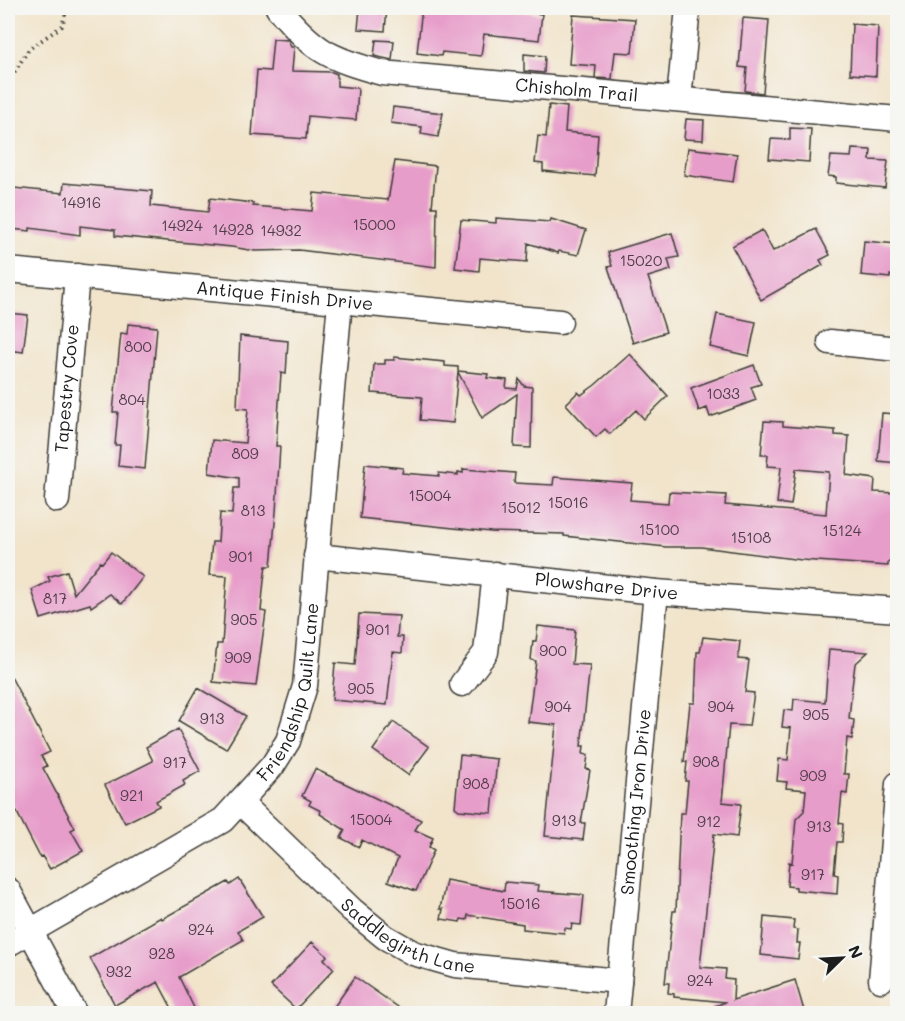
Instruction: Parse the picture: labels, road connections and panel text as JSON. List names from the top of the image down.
{
  "streets": {
    "street": [
      "Chisholm Trail",
      "Antique Finish Drive",
      "Tapestry Cove",
      "Plowshare Drive",
      "Friendship Quilt Lane",
      "Smoothing Iron Drive",
      "Saddlegirth Lane"
    ]
  },
  "crossings": [
    ["Antique Finish Drive", "Tapestry Cove"],
    ["Antique Finish Drive", "Friendship Quilt Lane"],
    ["Plowshare Drive", "Friendship Quilt Lane"],
    ["Plowshare Drive", "Smoothing Iron Drive"],
    ["Friendship Quilt Lane", "Saddlegirth Lane"],
    ["Smoothing Iron Drive", "Saddlegirth Lane"]
  ],
  "house_numbers": [
    "14916",
    "15000",
    "14924",
    "14928",
    "14932",
    "15020",
    "800",
    "1033",
    "804",
    "809",
    "15004",
    "15016",
    "15012",
    "813",
    "15100",
    "15124",
    "15108",
    "901",
    "817",
    "905",
    "901",
    "900",
    "909",
    "905",
    "904",
    "904",
    "905",
    "913",
    "908",
    "917",
    "909",
    "908",
    "921",
    "15004",
    "913",
    "912",
    "913",
    "917",
    "15016",
    "924",
    "928",
    "932",
    "924"
  ],
  "north": "top right"
}
